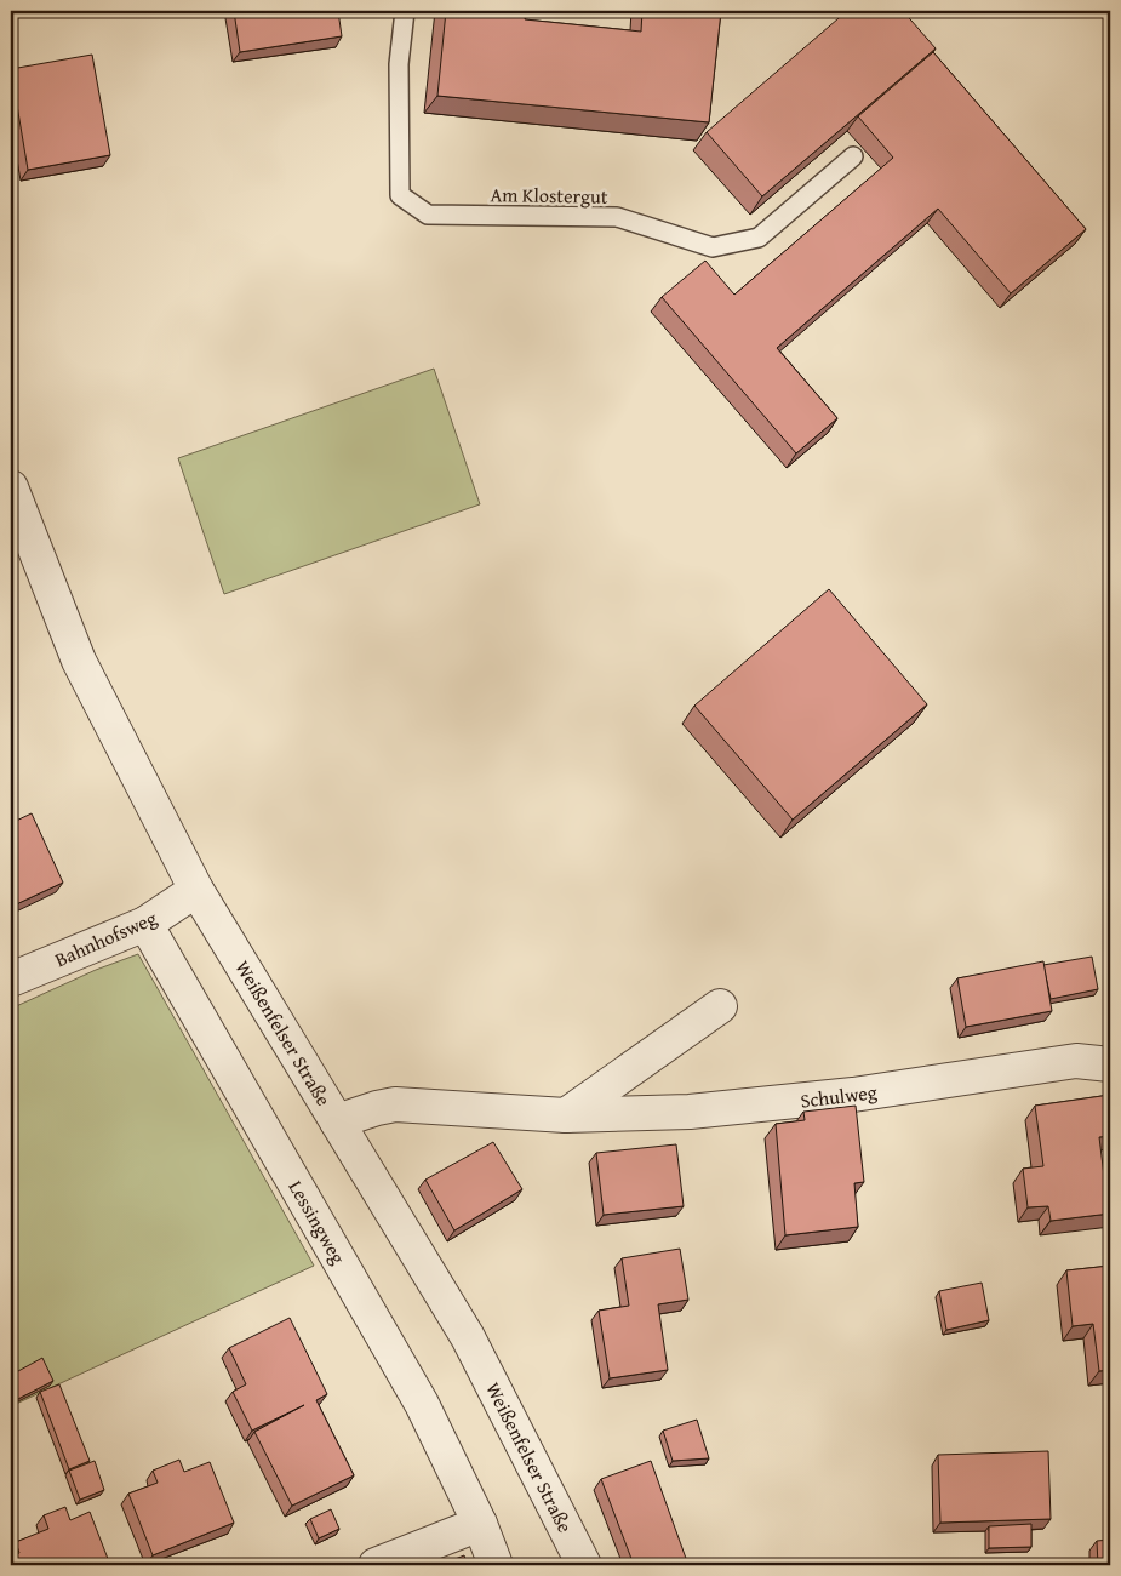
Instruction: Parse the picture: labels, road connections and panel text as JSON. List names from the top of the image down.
{
  "streets": {
    "street": [
      "Bahnhofsweg",
      "Weißenfelser Straße",
      "Schulweg",
      "Lessingweg"
    ],
    "lane": ["Am Klostergut"]
  },
  "crossings": [
    ["Bahnhofsweg", "Weißenfelser Straße"],
    ["Bahnhofsweg", "Lessingweg"],
    ["Weißenfelser Straße", "Schulweg"]
  ]
}
